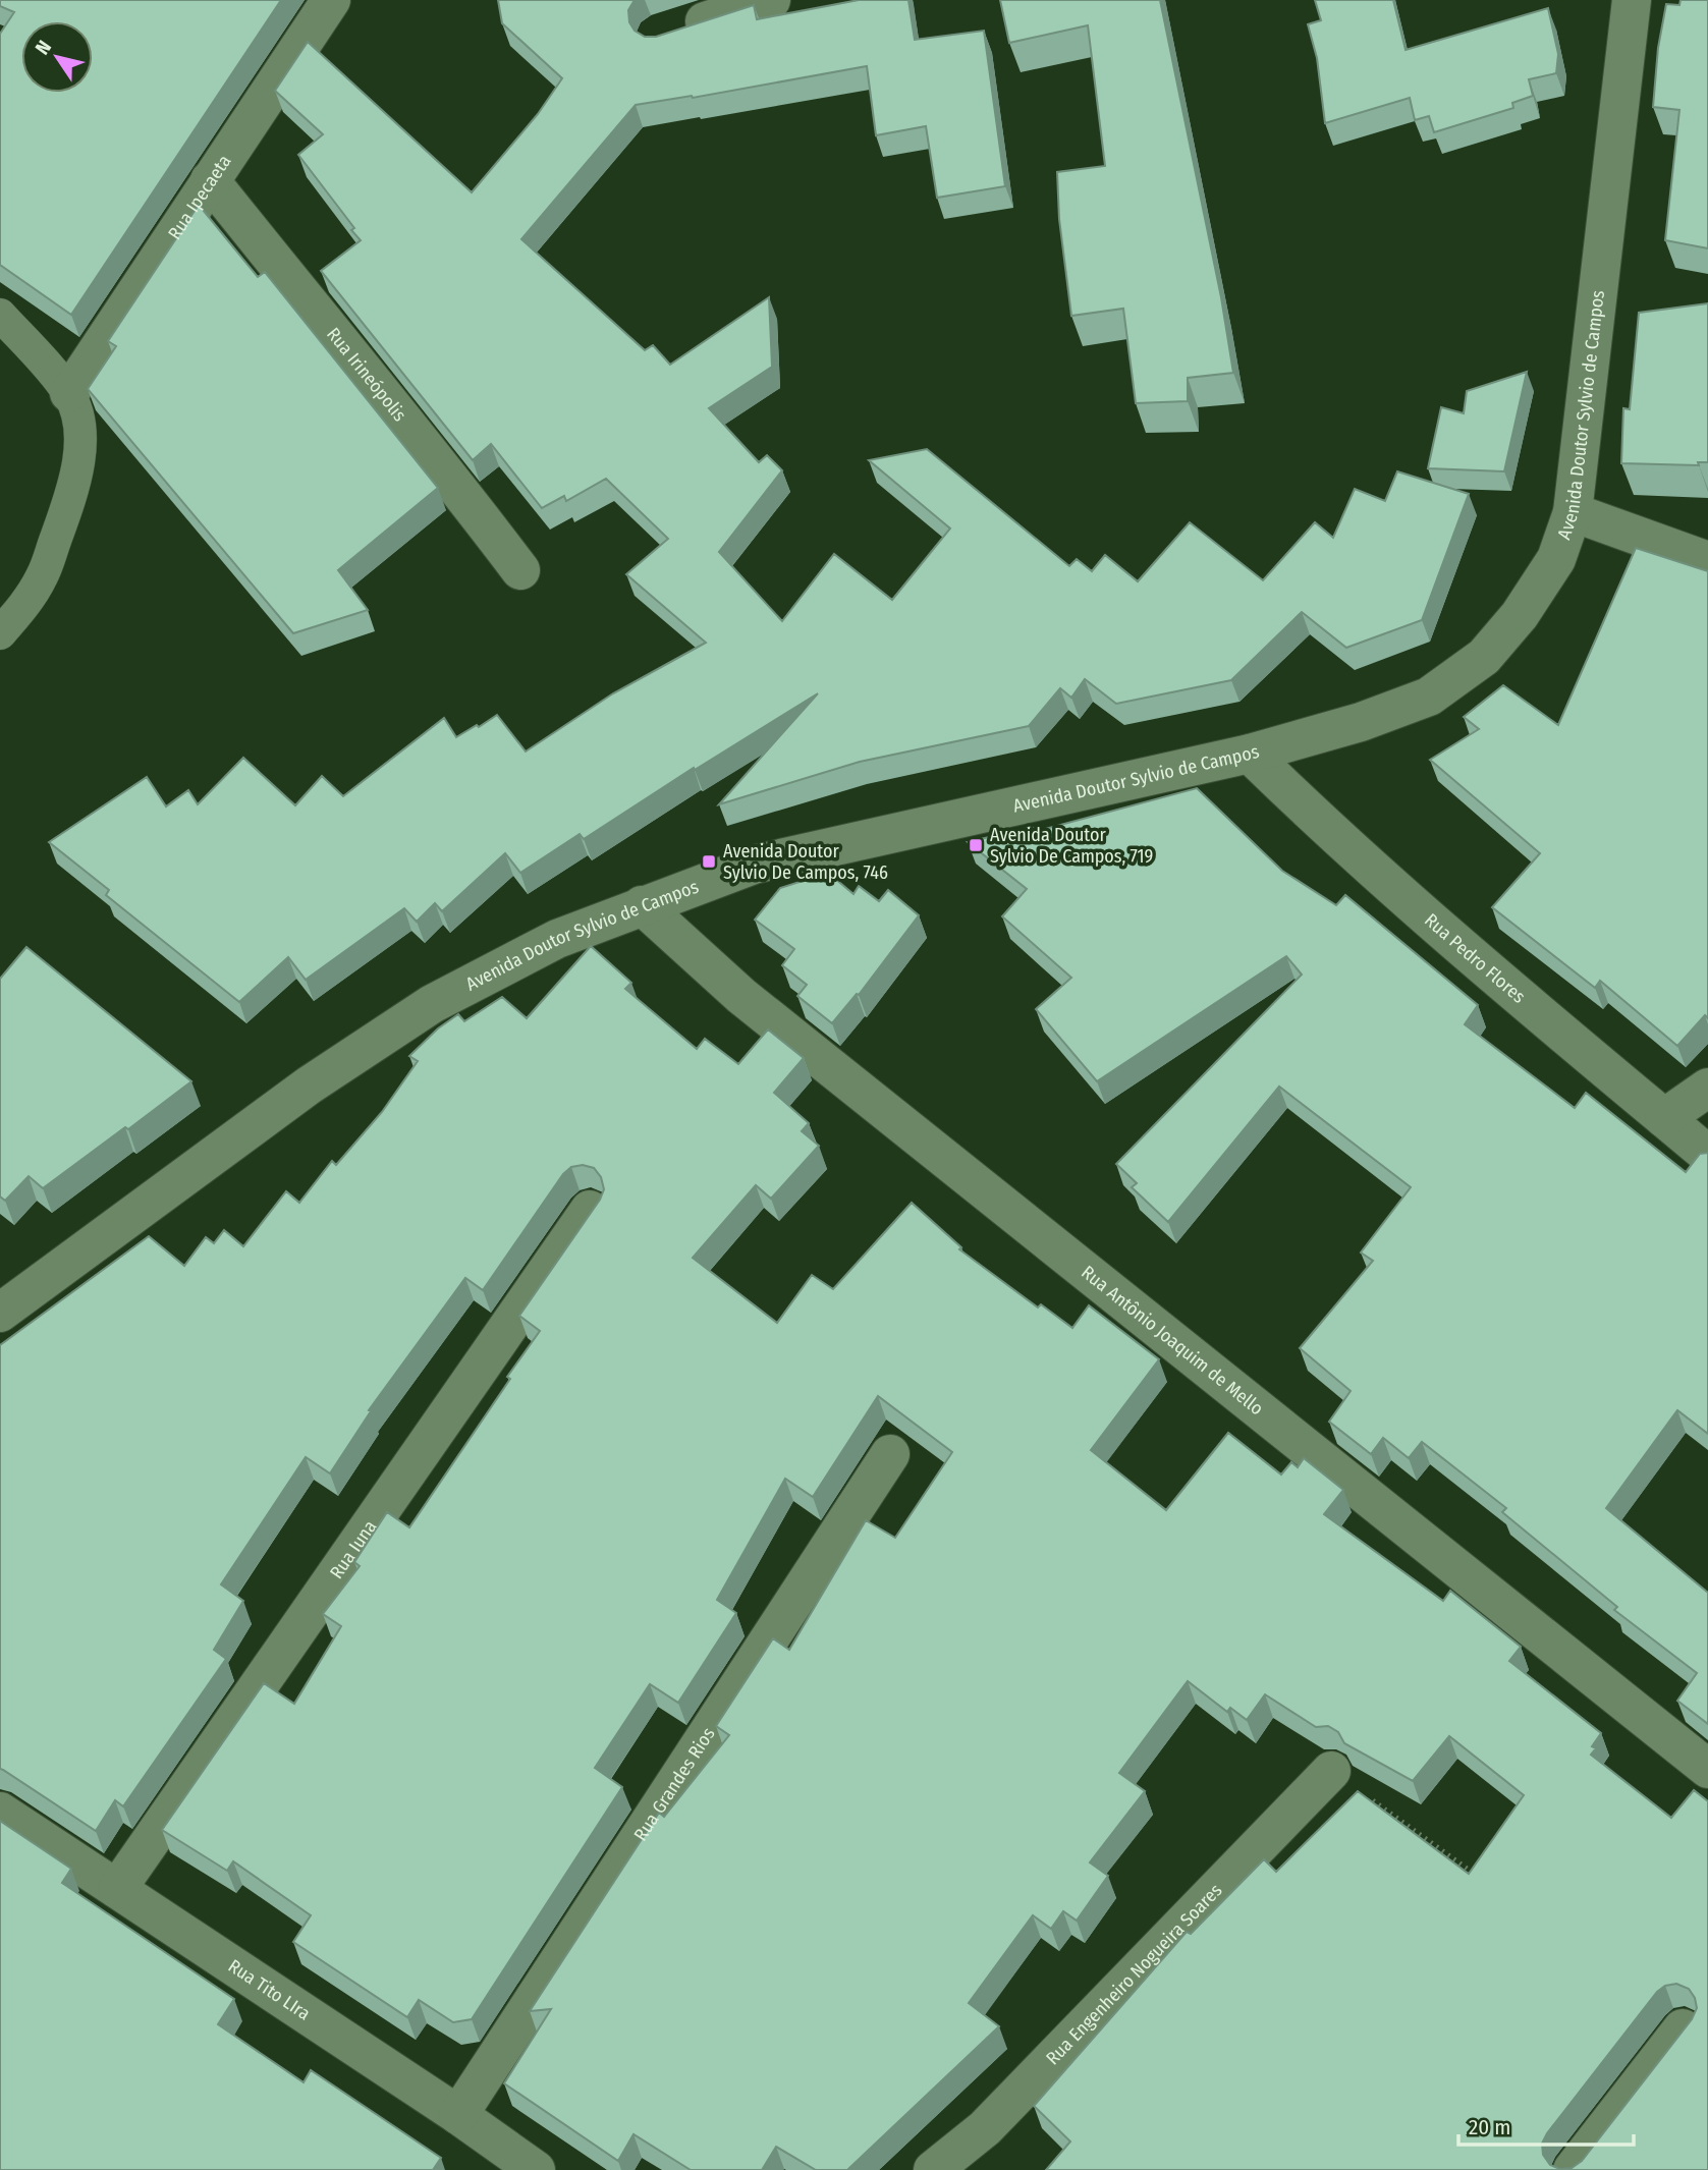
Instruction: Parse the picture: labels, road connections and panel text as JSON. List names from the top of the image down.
{
  "streets": {
    "street": [
      "Rua Ipecaeta",
      "Rua Irineópolis",
      "Avenida Doutor Sylvio de Campos",
      "Rua Pedro Flores",
      "Rua Antônio Joaquim de Mello",
      "Rua Iuna",
      "Rua Grandes Rios",
      "Rua Engenheiro Nogueira Soares",
      "Rua Tito LIra"
    ]
  },
  "crossings": [
    ["Rua Ipecaeta", "Rua Irineópolis"],
    ["Avenida Doutor Sylvio de Campos", "Rua Pedro Flores"],
    ["Avenida Doutor Sylvio de Campos", "Rua Antônio Joaquim de Mello"],
    ["Rua Iuna", "Rua Tito LIra"],
    ["Rua Grandes Rios", "Rua Tito LIra"]
  ],
  "places": {
    "transit": ["Avenida Doutor Sylvio De Campos, 719", "Avenida Doutor Sylvio De Campos, 746"]
  },
  "scale_bar": "20 m",
  "north": "top left"
}
